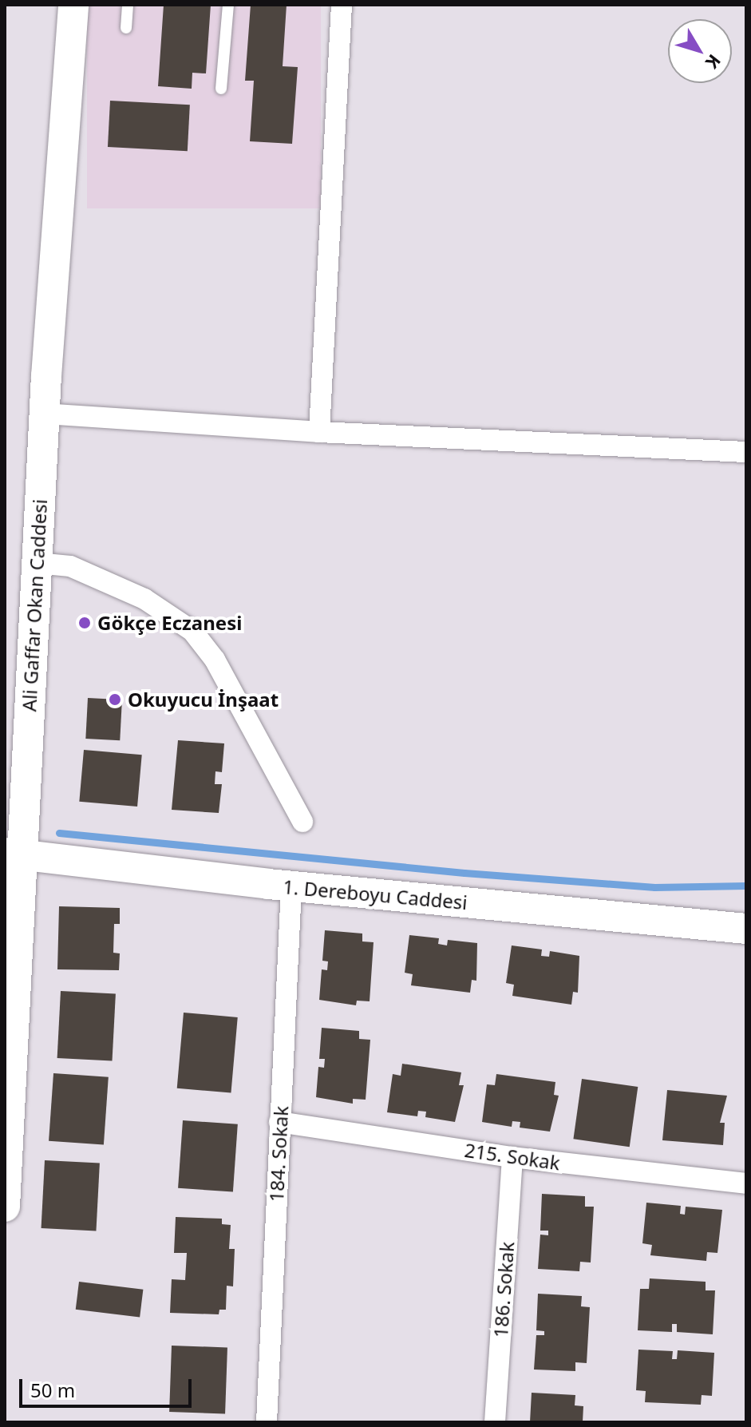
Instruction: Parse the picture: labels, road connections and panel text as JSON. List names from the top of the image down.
{
  "streets": {
    "main road": ["Ali Gaffar Okan Caddesi", "1. Dereboyu Caddesi"],
    "street": ["184. Sokak", "215. Sokak", "186. Sokak"]
  },
  "crossings": [
    ["Ali Gaffar Okan Caddesi", "1. Dereboyu Caddesi"],
    ["1. Dereboyu Caddesi", "184. Sokak"],
    ["184. Sokak", "215. Sokak"],
    ["215. Sokak", "186. Sokak"]
  ],
  "places": ["Gökçe Eczanesi", "Okuyucu İnşaat"],
  "scale_bar": "50 m",
  "north": "bottom right"
}
